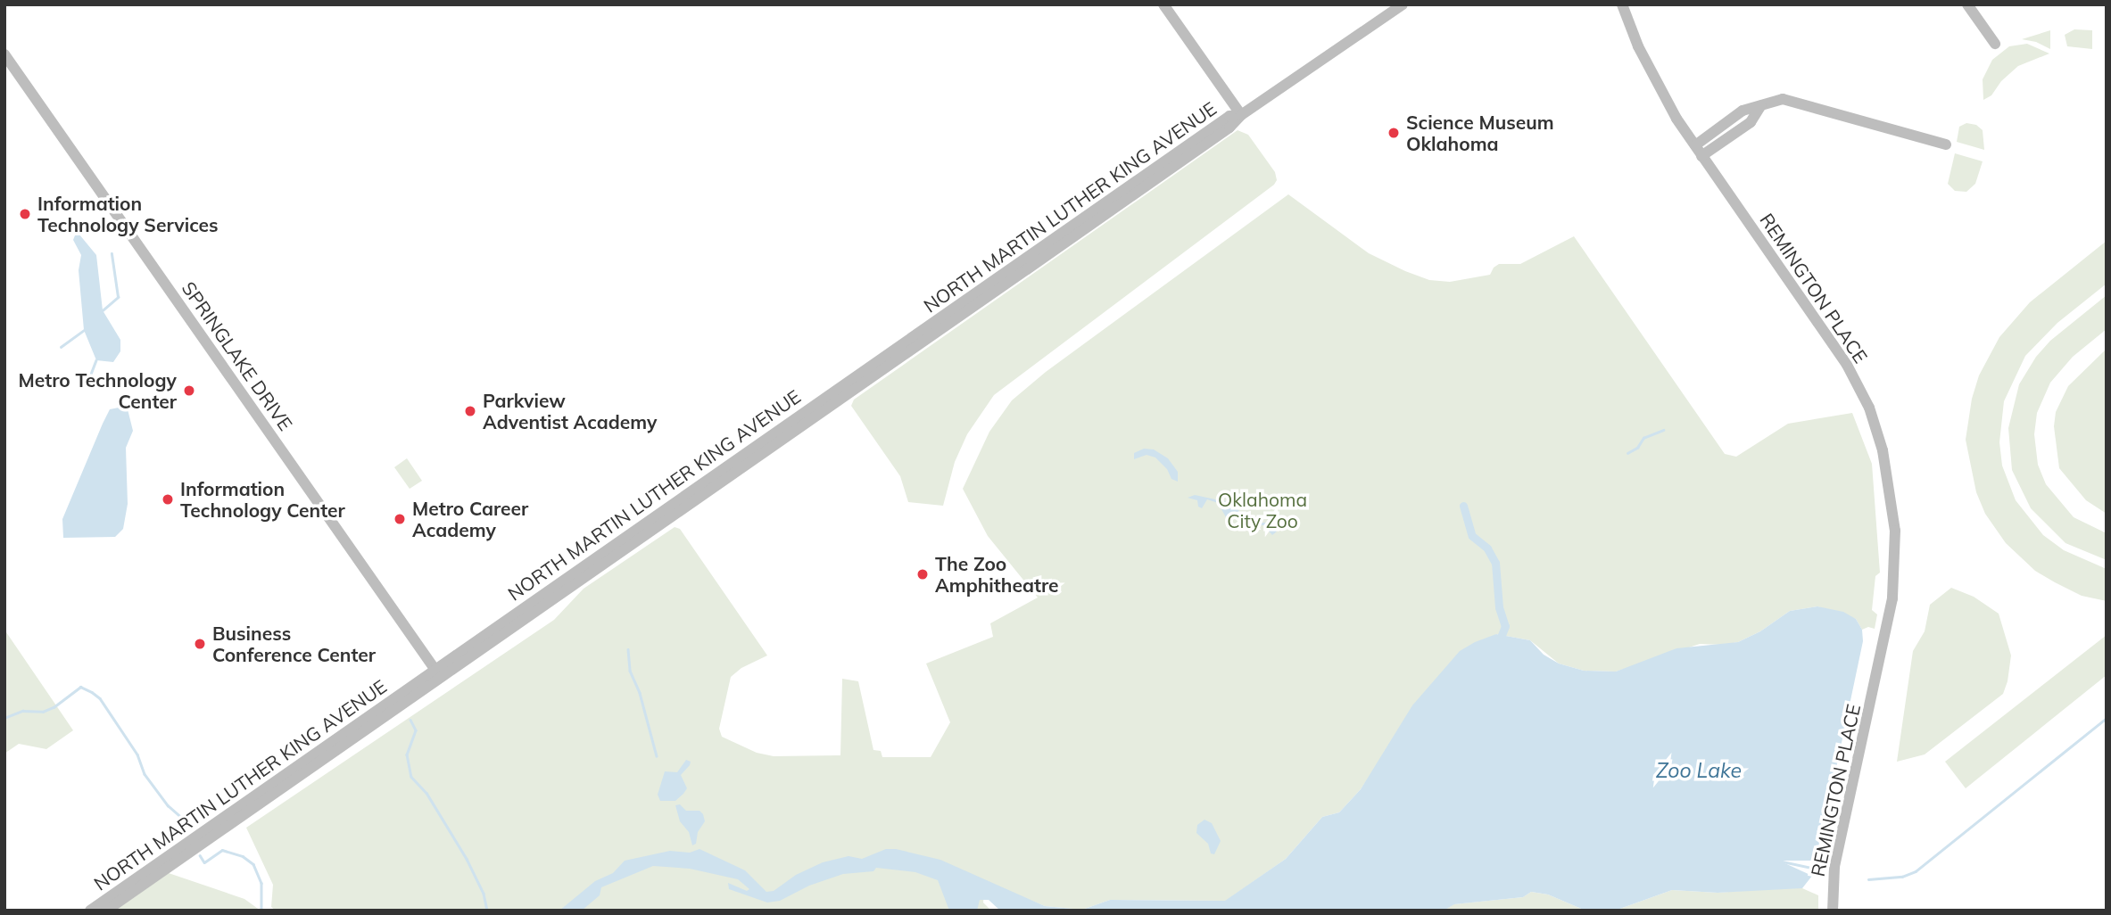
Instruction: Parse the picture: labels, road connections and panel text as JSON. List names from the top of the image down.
{
  "streets": {
    "main road": ["NORTH MARTIN LUTHER KING AVENUE", "REMINGTON PLACE", "SPRINGLAKE DRIVE"]
  },
  "crossings": [
    ["NORTH MARTIN LUTHER KING AVENUE", "SPRINGLAKE DRIVE"]
  ],
  "water": ["Zoo Lake"],
  "parks": ["Oklahoma City Zoo"],
  "places": [
    "Science Museum Oklahoma",
    "Information Technology Services",
    "Metro Technology Center",
    "Parkview Adventist Academy",
    "Information Technology Center",
    "Metro Career Academy",
    "The Zoo Amphitheatre",
    "Business Conference Center"
  ]
}
